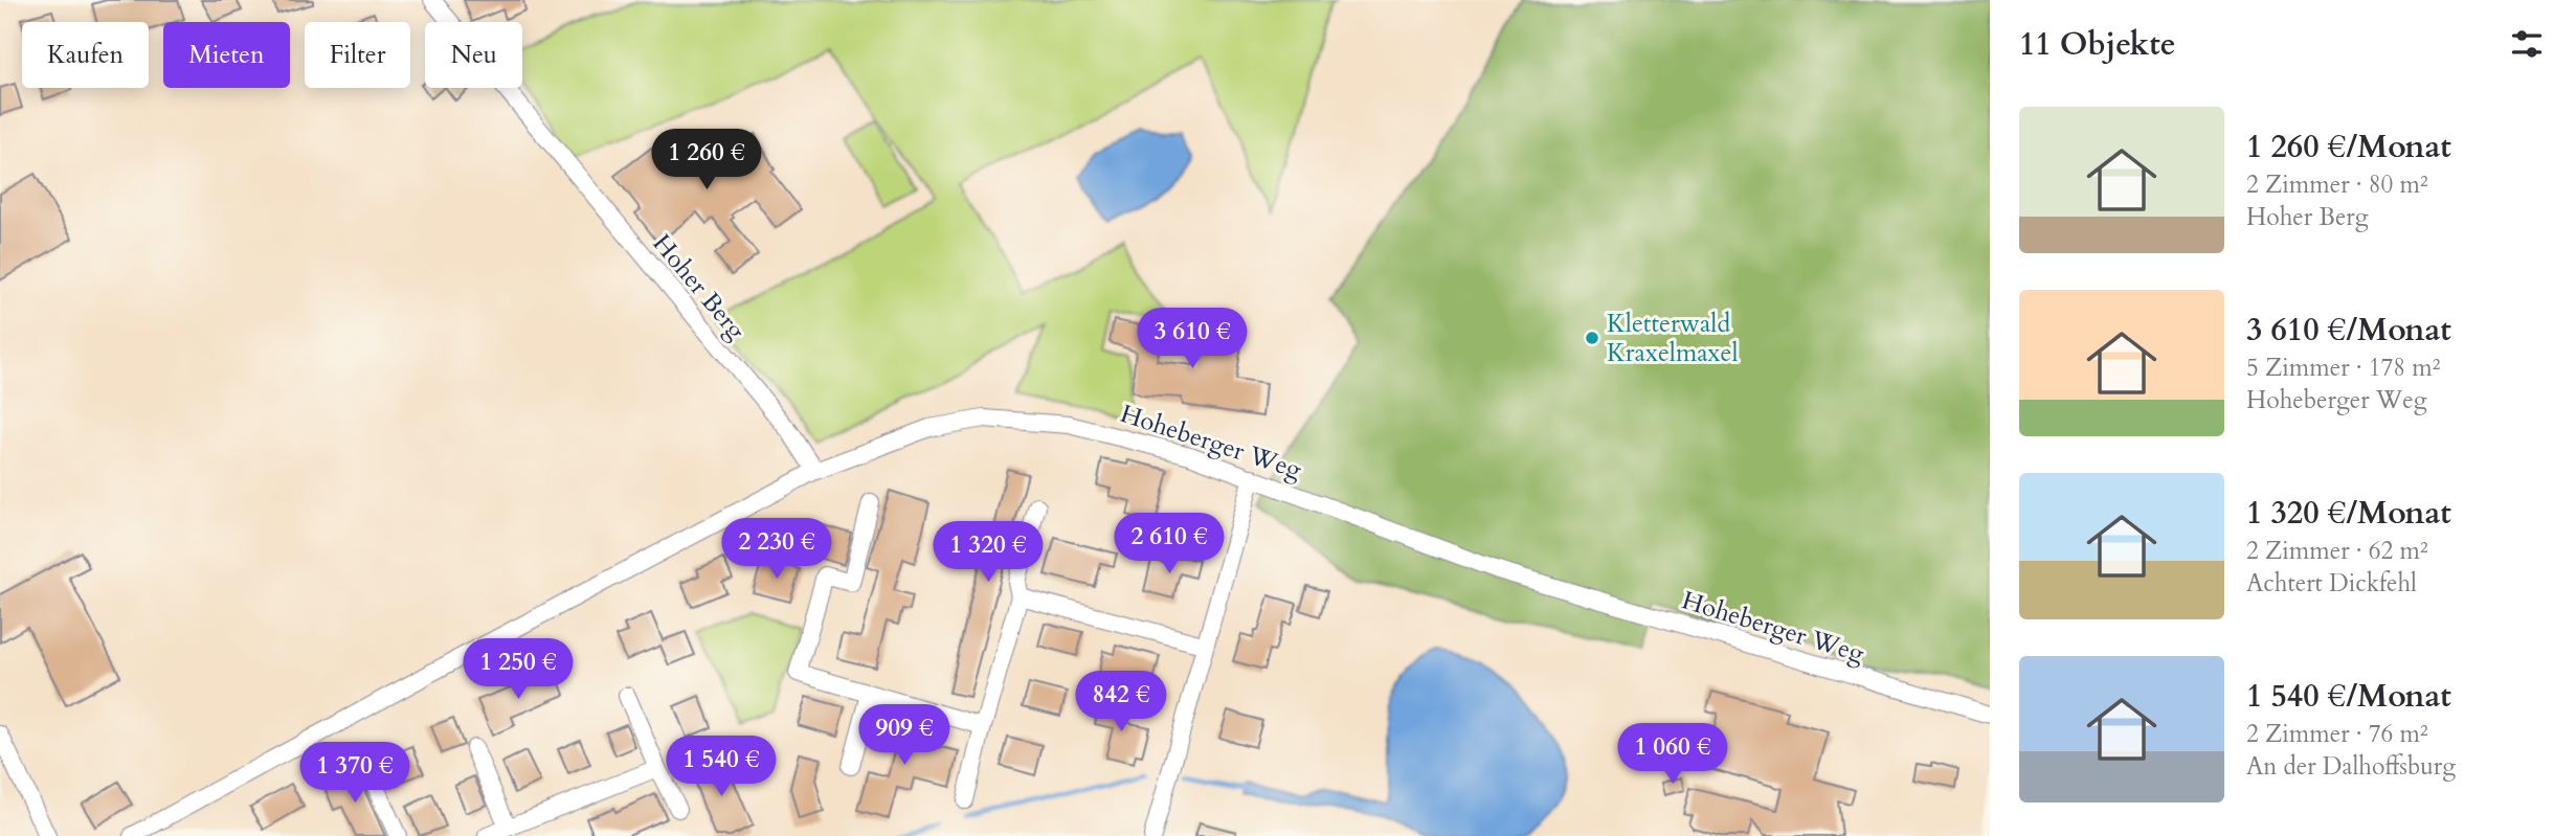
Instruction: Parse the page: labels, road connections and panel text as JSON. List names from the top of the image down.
{
  "streets": {
    "street": ["Hoher Berg", "Hoheberger Weg"]
  },
  "crossings": [
    ["Hoher Berg", "Hoheberger Weg"]
  ],
  "places": ["Kletterwald Kraxelmaxel"],
  "page": {
    "heading": "11 Objekte",
    "chip": [
      "Kaufen",
      "Mieten",
      "Filter",
      "Neu"
    ],
    "list": [
      {
        "name": "1 260 €/Monat",
        "note": "2 Zimmer · 80 m² · Hoher Berg"
      },
      {
        "name": "3 610 €/Monat",
        "note": "5 Zimmer · 178 m² · Hoheberger Weg"
      },
      {
        "name": "1 320 €/Monat",
        "note": "2 Zimmer · 62 m² · Achtert Dickfehl"
      },
      {
        "name": "1 540 €/Monat",
        "note": "2 Zimmer · 76 m² · An der Dalhoffsburg"
      }
    ],
    "price": [
      "1 260 €",
      "3 610 €",
      "2 610 €",
      "2 230 €",
      "1 320 €",
      "1 250 €",
      "842 €",
      "909 €",
      "1 060 €",
      "1 540 €",
      "1 370 €"
    ]
  }
}
